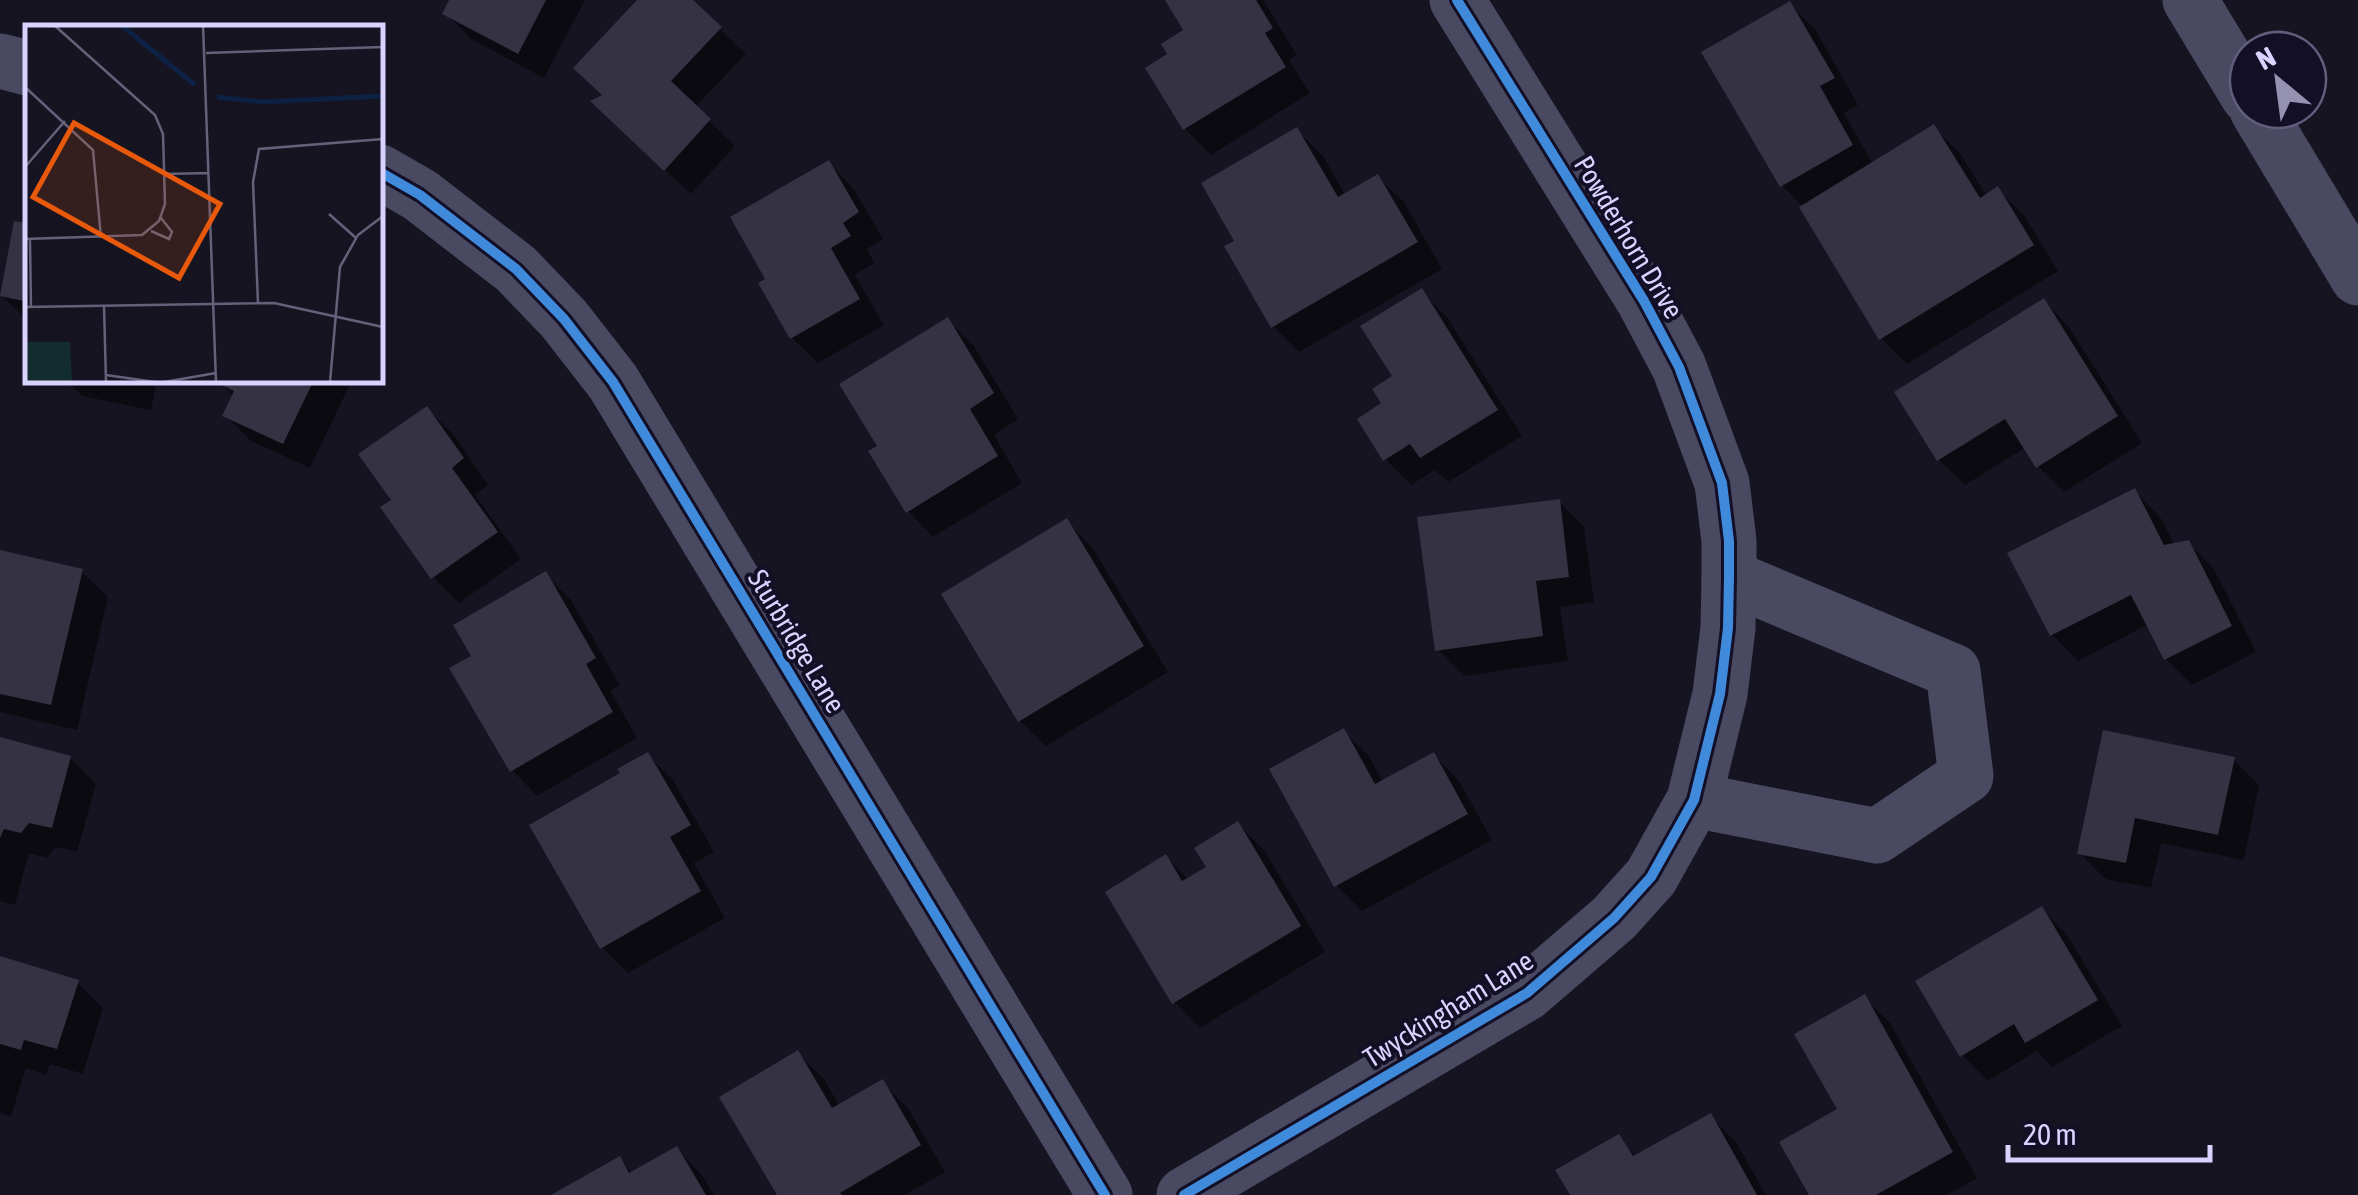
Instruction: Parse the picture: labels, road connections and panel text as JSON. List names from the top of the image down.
{
  "streets": {
    "street": ["Powderhorn Drive", "Sturbridge Lane", "Twyckingham Lane"]
  },
  "crossings": [
    ["Powderhorn Drive", "Twyckingham Lane"]
  ],
  "scale_bar": "20 m",
  "north": "top left"
}
